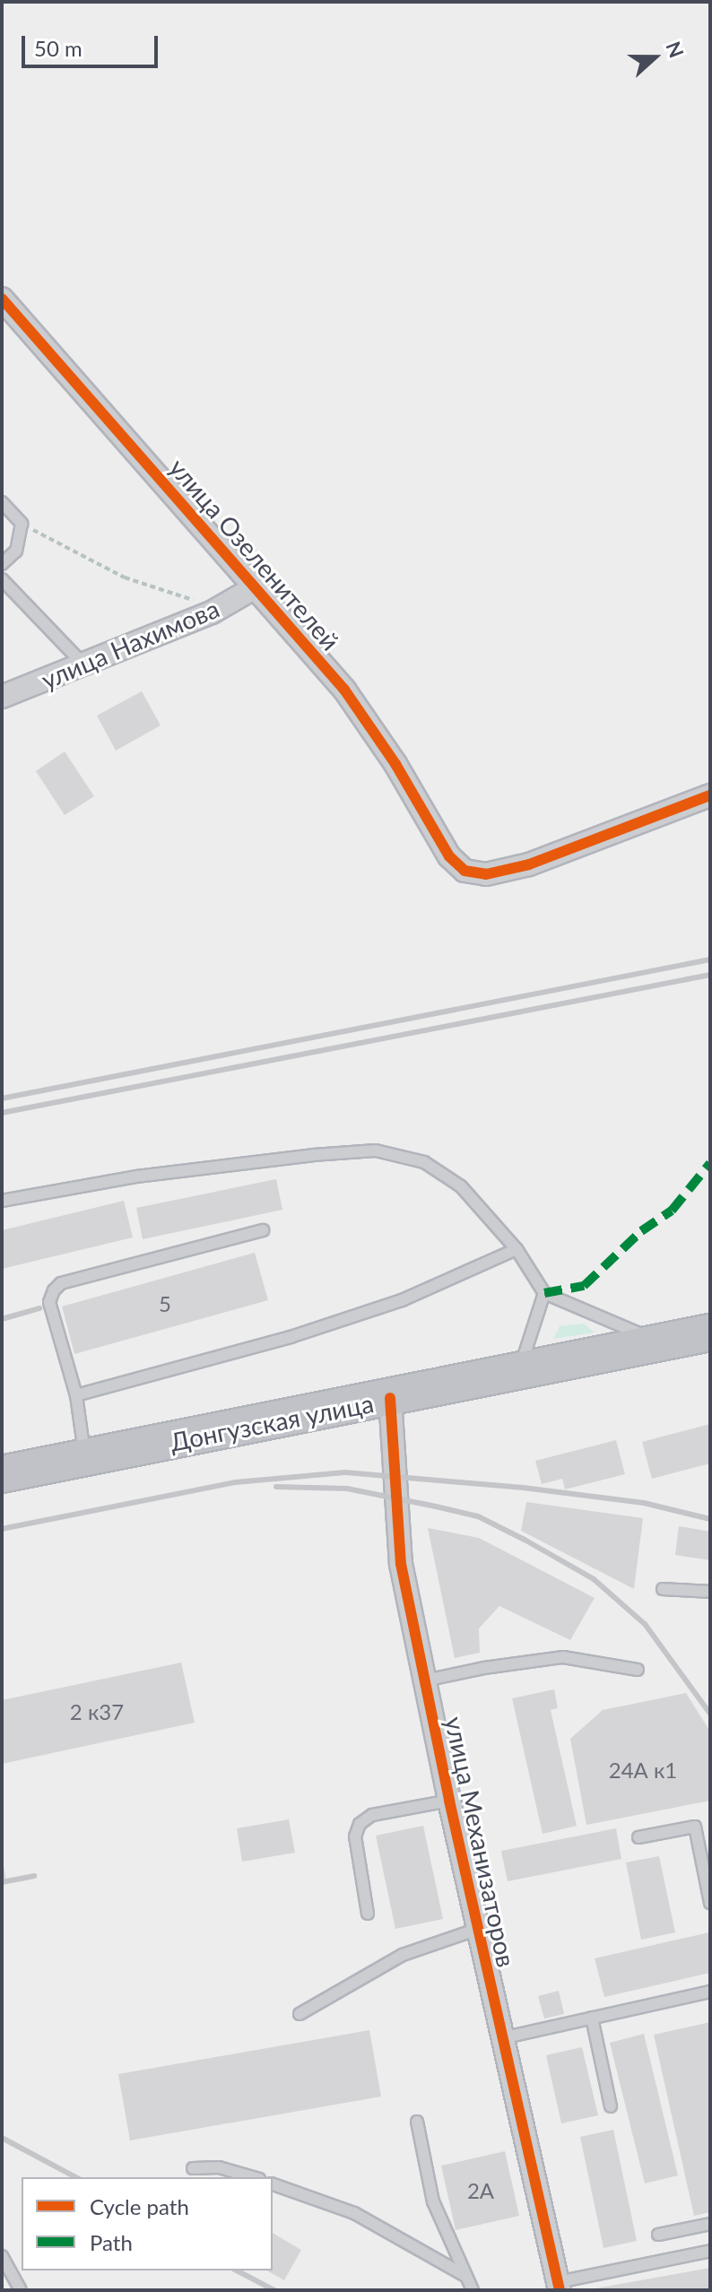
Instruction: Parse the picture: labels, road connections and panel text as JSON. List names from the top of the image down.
{
  "streets": {
    "highway": ["Донгузская улица"],
    "street": ["улица Озеленителей", "улица Нахимова", "улица Механизаторов"]
  },
  "crossings": [
    ["улица Озеленителей", "улица Нахимова"],
    ["Донгузская улица", "улица Механизаторов"]
  ],
  "house_numbers": [
    "5",
    "2 к37",
    "24А к1",
    "2А"
  ],
  "legend": ["Cycle path", "Path"],
  "scale_bar": "50 m",
  "north": "right"
}
